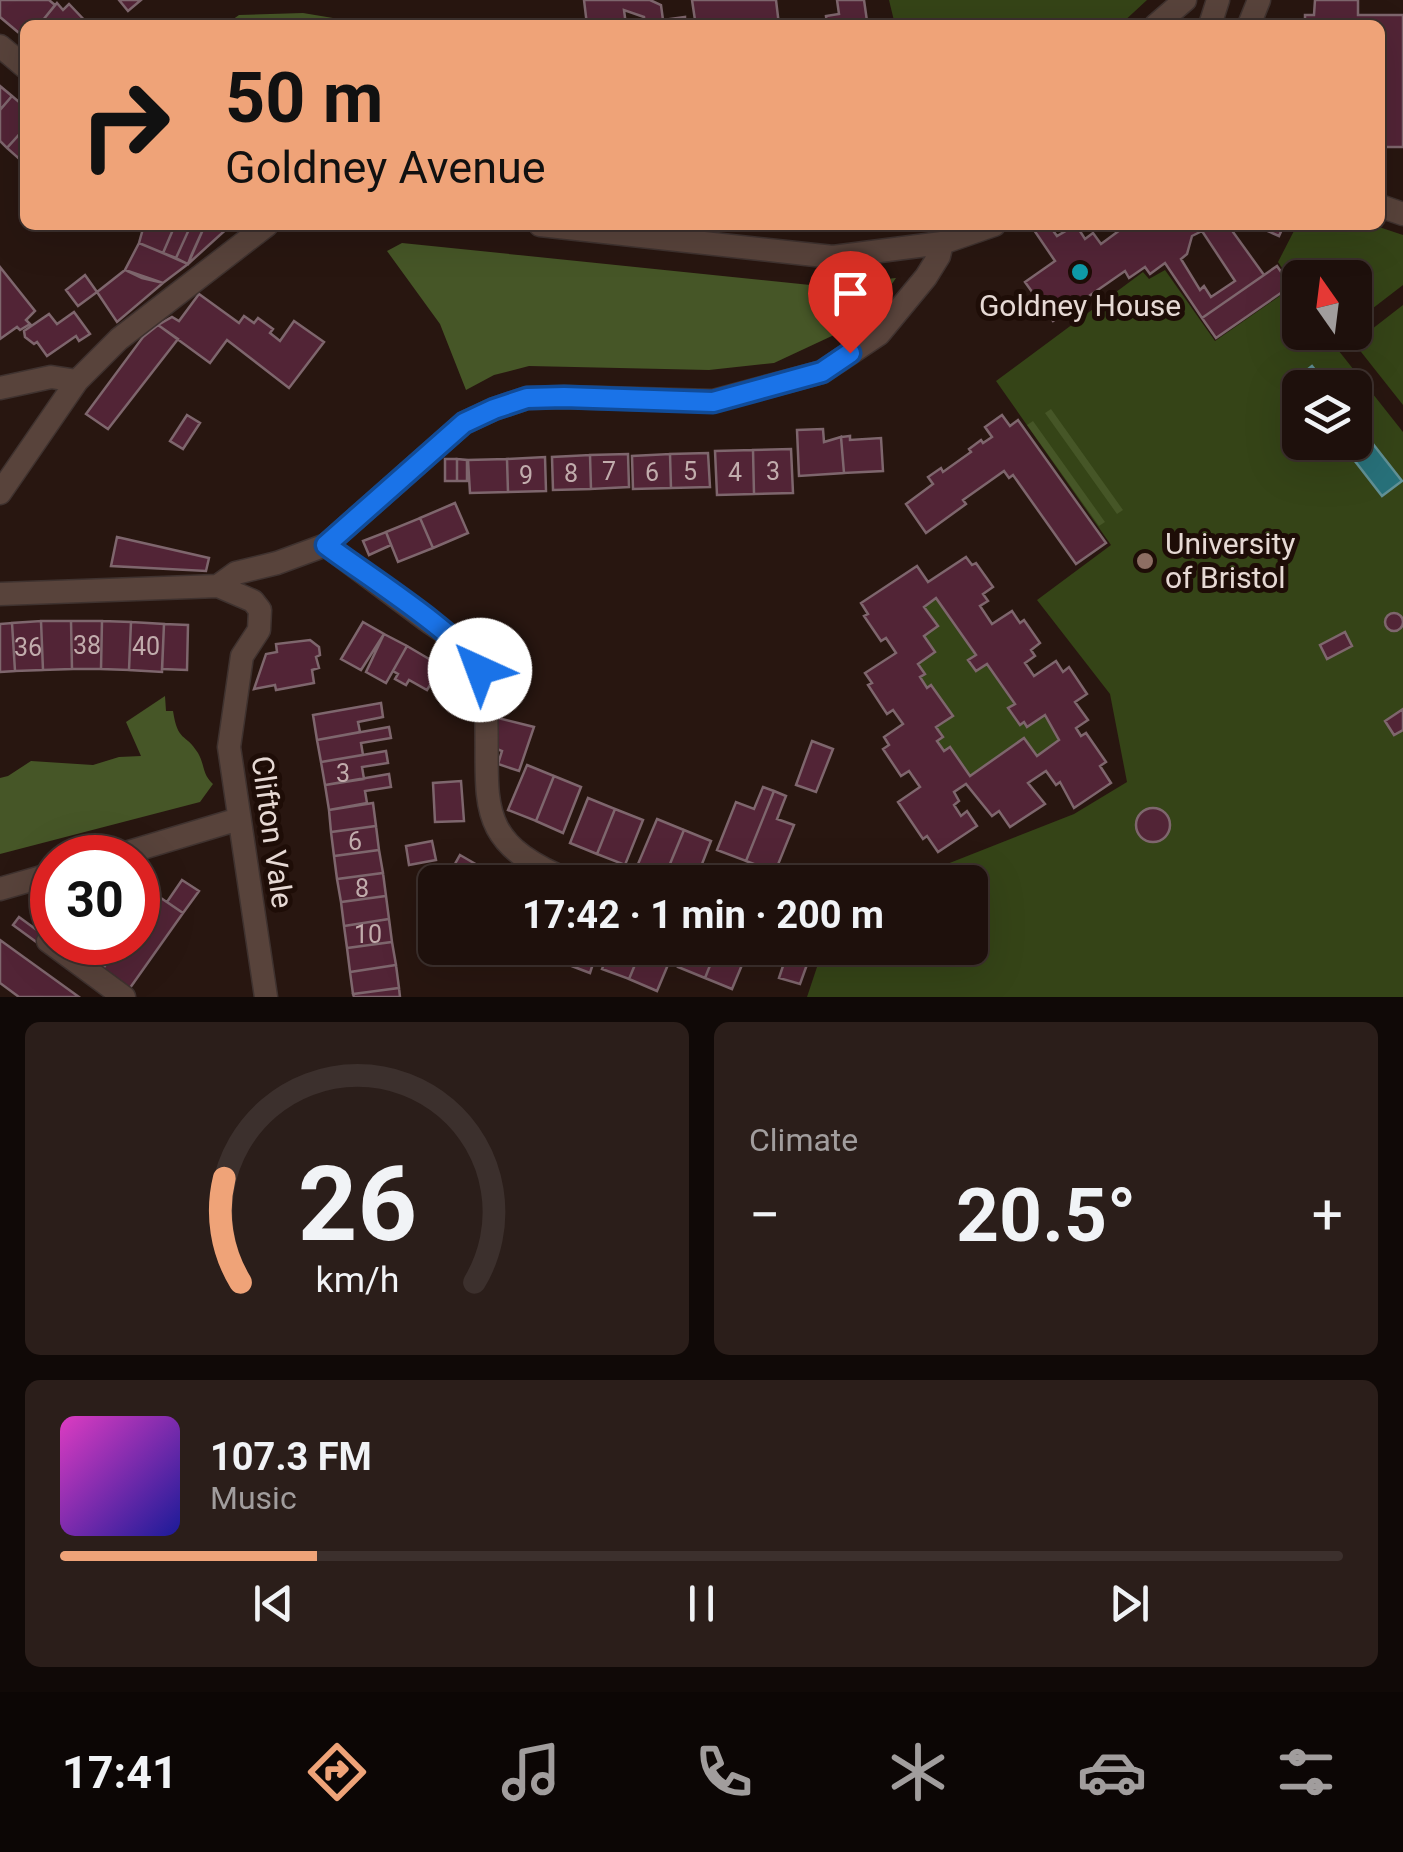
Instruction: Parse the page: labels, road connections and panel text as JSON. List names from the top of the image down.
{
  "streets": {
    "street": ["Clifton Vale"]
  },
  "places": ["Goldney House", "University of Bristol"],
  "house_numbers": [
    "7",
    "5",
    "3",
    "6",
    "4",
    "8",
    "9",
    "38",
    "40",
    "36",
    "3",
    "6",
    "8",
    "10"
  ],
  "north": "top",
  "page": {
    "turn": ["50 m", "Goldney Avenue"],
    "limit": "30",
    "trip": "17:42 · 1 min · 200 m",
    "tile": "Climate",
    "heat": ["−", "20.5°", "+"],
    "song": ["107.3 FM", "Music"],
    "tabs": "17:41",
    "gauge": ["26", "km/h"]
  }
}
